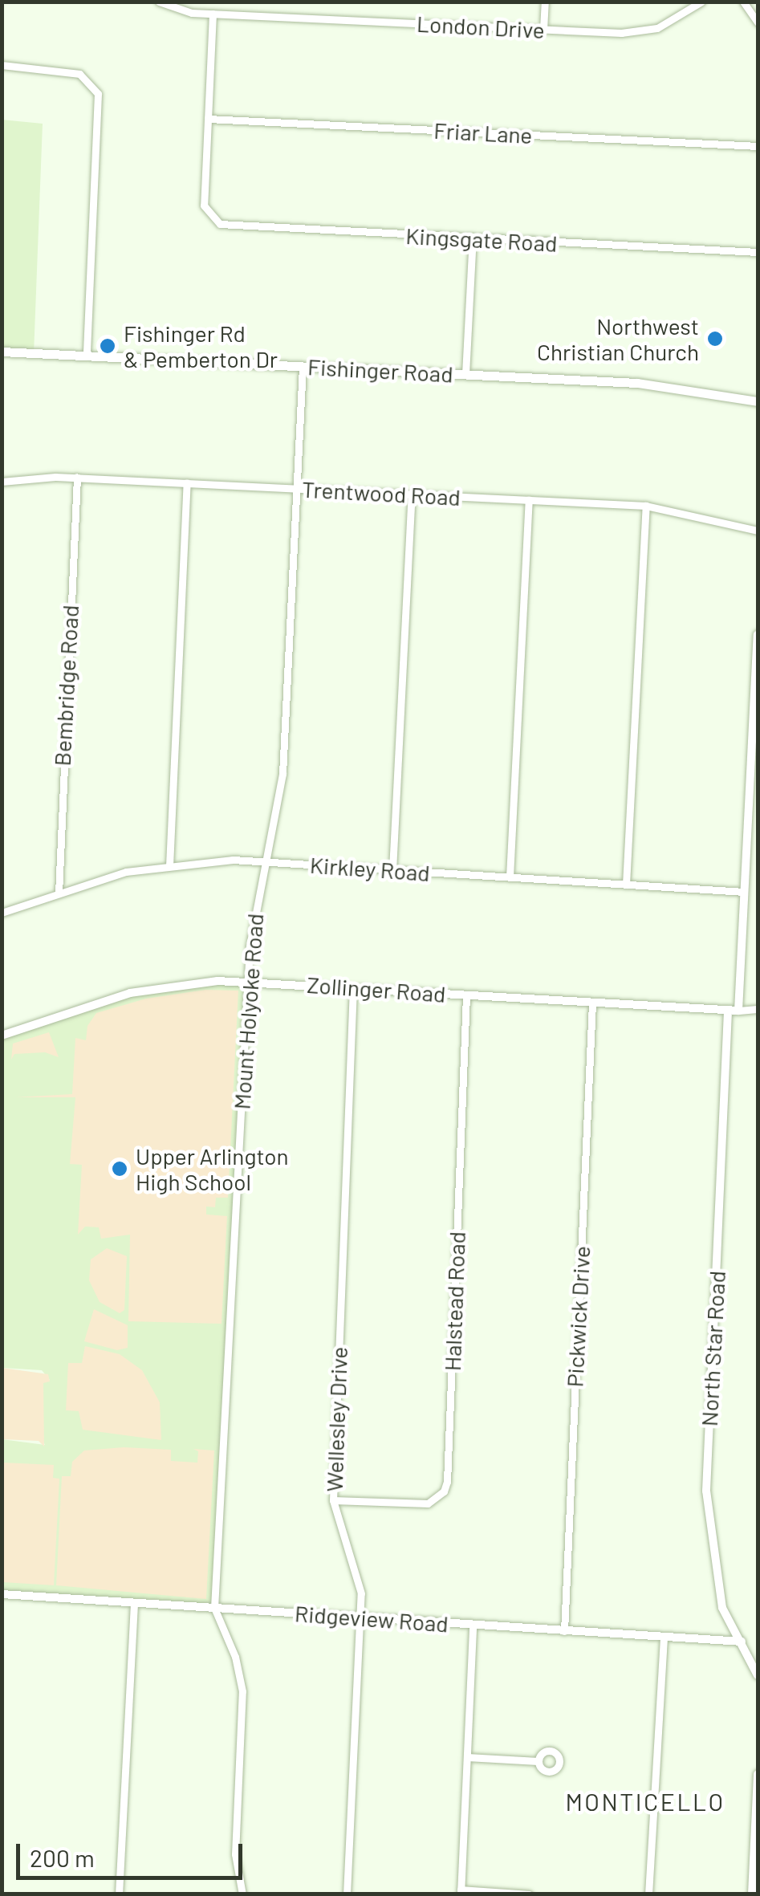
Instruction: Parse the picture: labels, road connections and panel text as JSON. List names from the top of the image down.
{
  "streets": {
    "main road": ["Fishinger Road"],
    "street": [
      "London Drive",
      "Friar Lane",
      "Kingsgate Road",
      "Trentwood Road",
      "Bembridge Road",
      "Kirkley Road",
      "Zollinger Road",
      "Mount Holyoke Road",
      "Halstead Road",
      "Pickwick Drive",
      "North Star Road",
      "Wellesley Drive",
      "Ridgeview Road"
    ]
  },
  "crossings": [
    ["Friar Lane", "Kingsgate Road"],
    ["Fishinger Road", "Mount Holyoke Road"],
    ["Trentwood Road", "Bembridge Road"],
    ["Trentwood Road", "Mount Holyoke Road"],
    ["Bembridge Road", "Kirkley Road"],
    ["Kirkley Road", "Mount Holyoke Road"],
    ["Zollinger Road", "Mount Holyoke Road"],
    ["Zollinger Road", "Halstead Road"],
    ["Zollinger Road", "Pickwick Drive"],
    ["Zollinger Road", "North Star Road"],
    ["Zollinger Road", "Wellesley Drive"],
    ["Mount Holyoke Road", "Ridgeview Road"],
    ["Halstead Road", "Wellesley Drive"],
    ["Pickwick Drive", "Ridgeview Road"],
    ["North Star Road", "Ridgeview Road"],
    ["Wellesley Drive", "Ridgeview Road"]
  ],
  "districts": ["MONTICELLO"],
  "places": ["Northwest Christian Church", "Fishinger Rd & Pemberton Dr", "Upper Arlington High School"],
  "scale_bar": "200 m"
}
